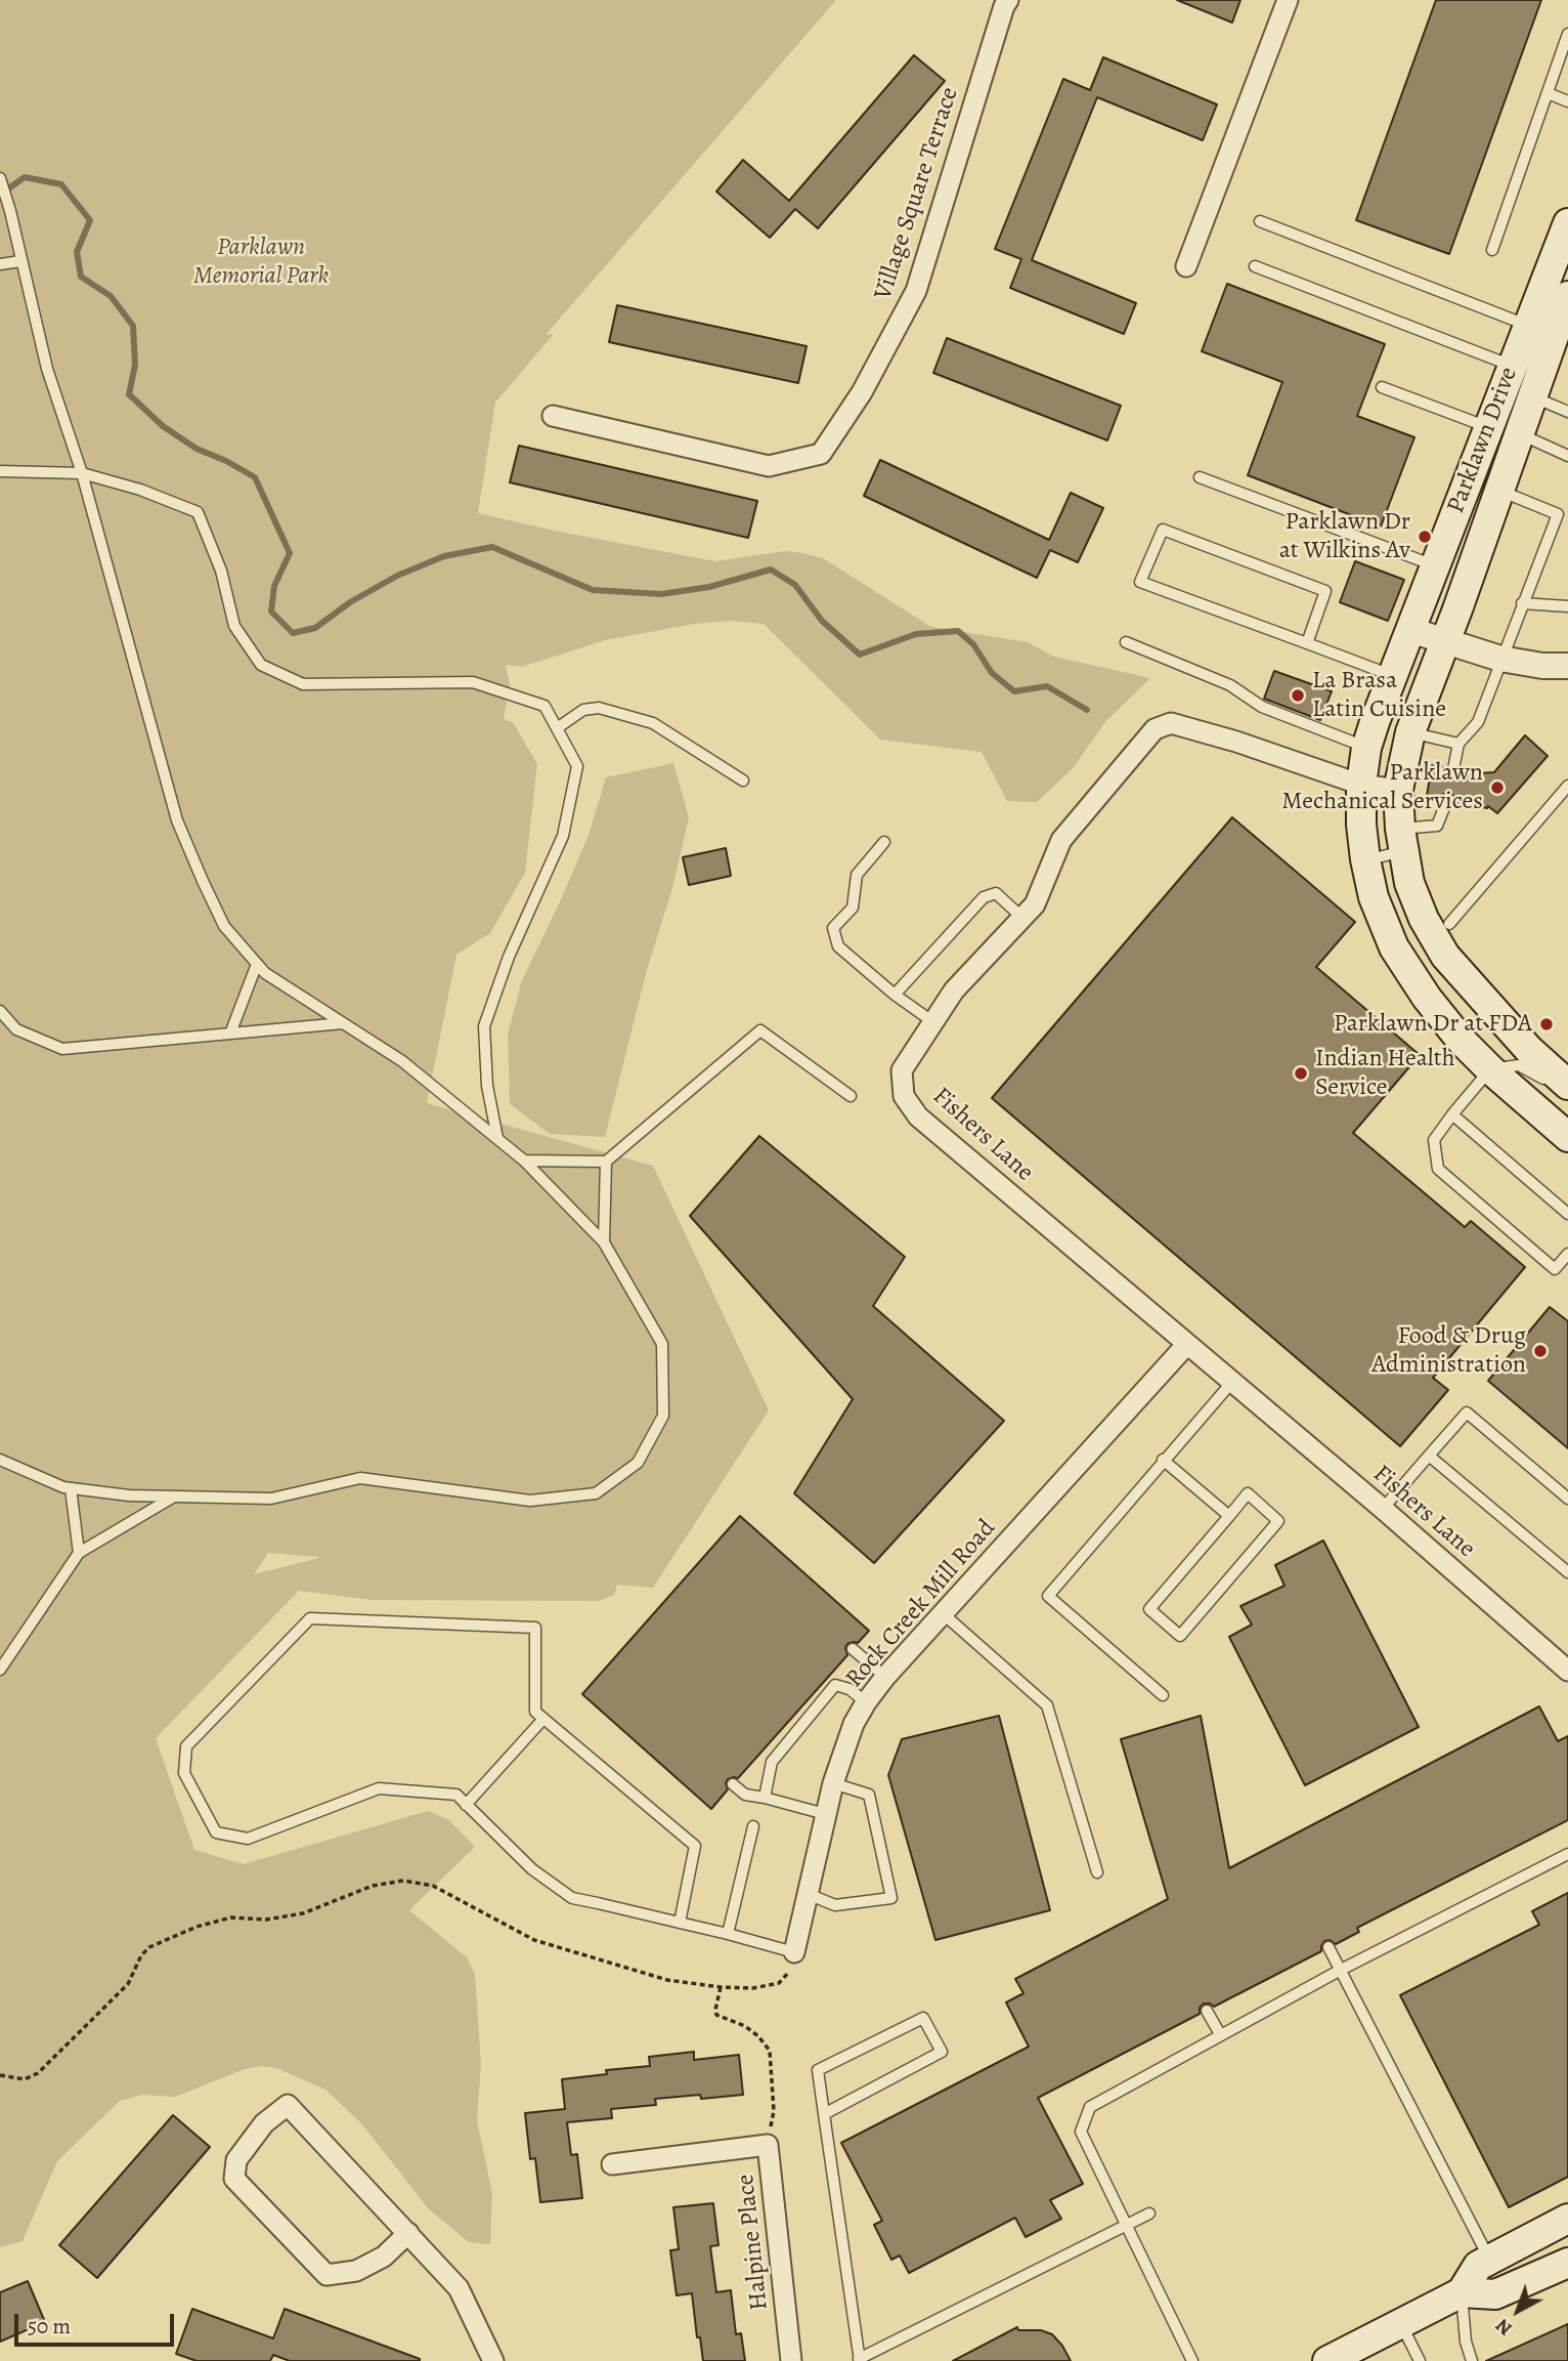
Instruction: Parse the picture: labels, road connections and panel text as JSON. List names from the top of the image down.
{
  "streets": {
    "main road": ["Parklawn Drive"],
    "street": [
      "Village Square Terrace",
      "Fishers Lane",
      "Rock Creek Mill Road",
      "Halpine Place"
    ]
  },
  "crossings": [
    ["Parklawn Drive", "Fishers Lane"],
    ["Fishers Lane", "Rock Creek Mill Road"]
  ],
  "parks": ["Parklawn Memorial Park"],
  "places": [
    "Parklawn Dr at Wilkins Av",
    "La Brasa Latin Cuisine",
    "Parklawn Mechanical Services",
    "Parklawn Dr at FDA",
    "Indian Health Service",
    "Food & Drug Administration"
  ],
  "scale_bar": "50 m",
  "north": "bottom left"
}
